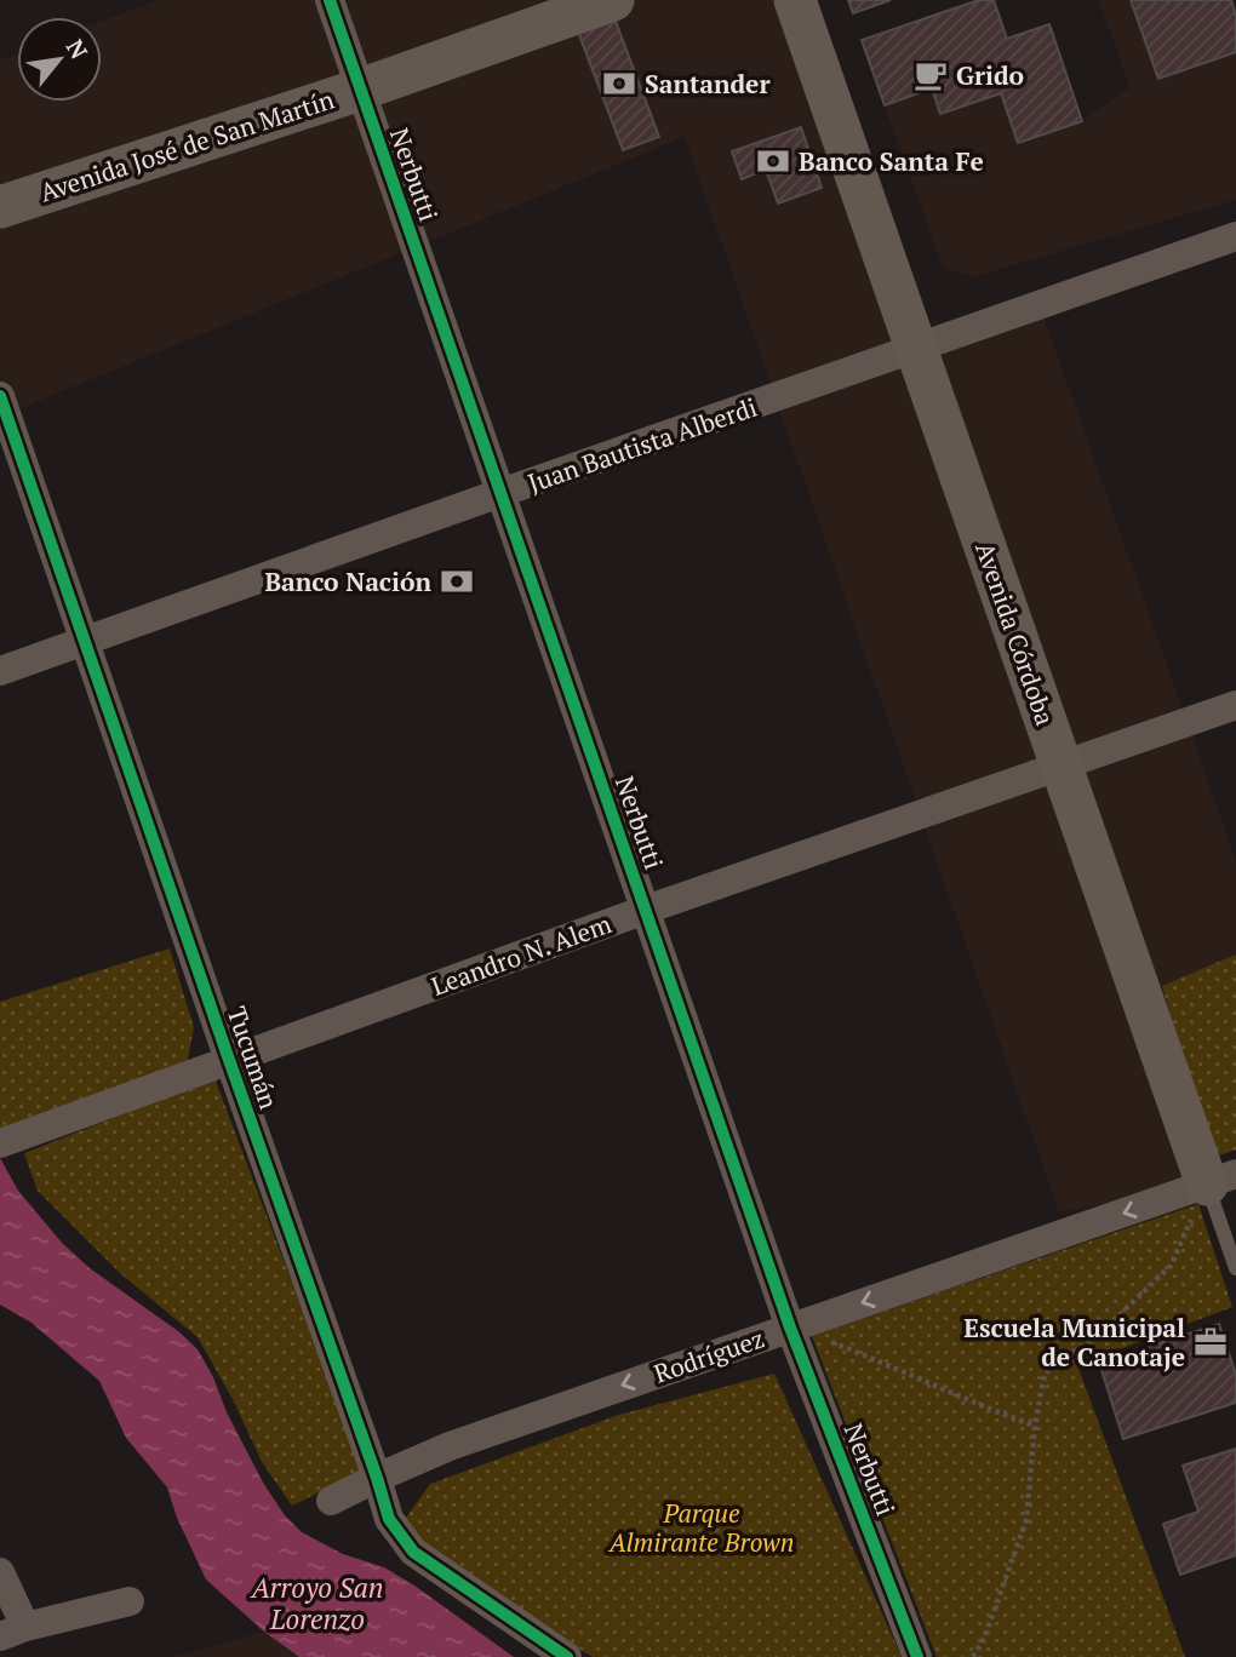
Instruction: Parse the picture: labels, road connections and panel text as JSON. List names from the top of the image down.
{
  "streets": {
    "main road": ["Avenida José de San Martín", "Avenida Córdoba"],
    "street": [
      "Nerbutti",
      "Juan Bautista Alberdi",
      "Leandro N. Alem",
      "Tucumán",
      "Rodríguez"
    ]
  },
  "crossings": [
    ["Avenida José de San Martín", "Nerbutti"],
    ["Nerbutti", "Juan Bautista Alberdi"],
    ["Nerbutti", "Leandro N. Alem"],
    ["Nerbutti", "Rodríguez"],
    ["Juan Bautista Alberdi", "Avenida Córdoba"],
    ["Juan Bautista Alberdi", "Tucumán"],
    ["Avenida Córdoba", "Leandro N. Alem"],
    ["Avenida Córdoba", "Rodríguez"],
    ["Leandro N. Alem", "Tucumán"],
    ["Tucumán", "Rodríguez"]
  ],
  "one_way": ["Rodríguez"],
  "water": ["Arroyo San Lorenzo"],
  "parks": ["Parque Almirante Brown"],
  "places": {
    "cafe": ["Grido"],
    "bank": ["Santander", "Banco Santa Fe", "Banco Nación"],
    "office": ["Escuela Municipal de Canotaje"]
  },
  "north": "top right"
}
